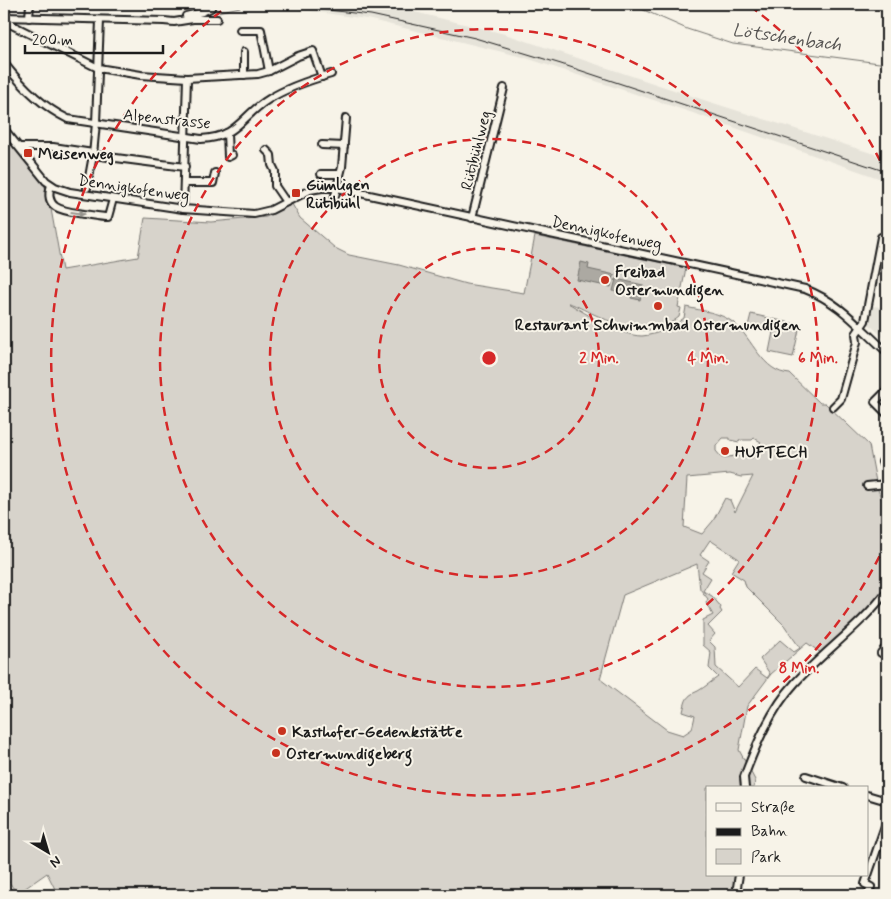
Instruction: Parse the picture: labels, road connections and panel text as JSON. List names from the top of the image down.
{
  "streets": {
    "street": ["Alpenstrasse", "Rütibühlweg", "Dennigkofenweg"]
  },
  "crossings": [
    ["Rütibühlweg", "Dennigkofenweg"]
  ],
  "water": ["Lötschenbach"],
  "places": {
    "transit": ["Meisenweg", "Gümligen Rütibühl"],
    "other": [
      "Freibad Ostermundigen",
      "Restaurant Schwimmbad Ostermundigen",
      "HUFTECH",
      "Kasthofer-Gedenkstätte",
      "Ostermundigeberg"
    ]
  },
  "legend": ["Straße", "Bahn", "Park"],
  "scale_bar": "200 m",
  "north": "bottom right",
  "rings": [
    "2 Min.",
    "4 Min.",
    "6 Min.",
    "8 Min."
  ]
}
